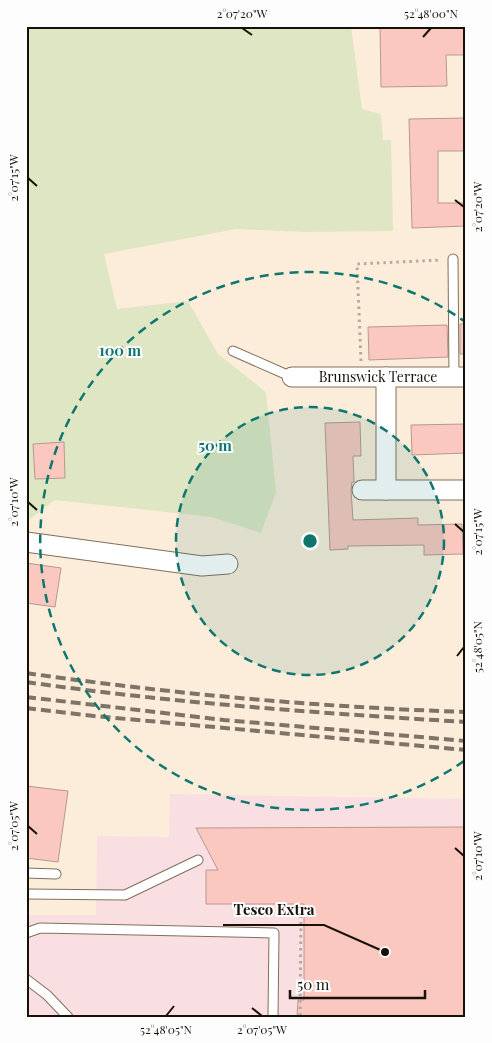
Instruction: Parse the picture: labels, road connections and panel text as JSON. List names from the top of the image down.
{
  "streets": {
    "street": ["Brunswick Terrace"]
  },
  "places": ["Tesco Extra"],
  "scale_bar": "50 m",
  "coordinates": [
    "2°07'20\"W",
    "52°48'00\"N",
    "2°07'15\"W",
    "2°07'10\"W",
    "52°48'05\"N",
    "2°07'05\"W"
  ],
  "rings": ["100 m", "50 m"]
}
